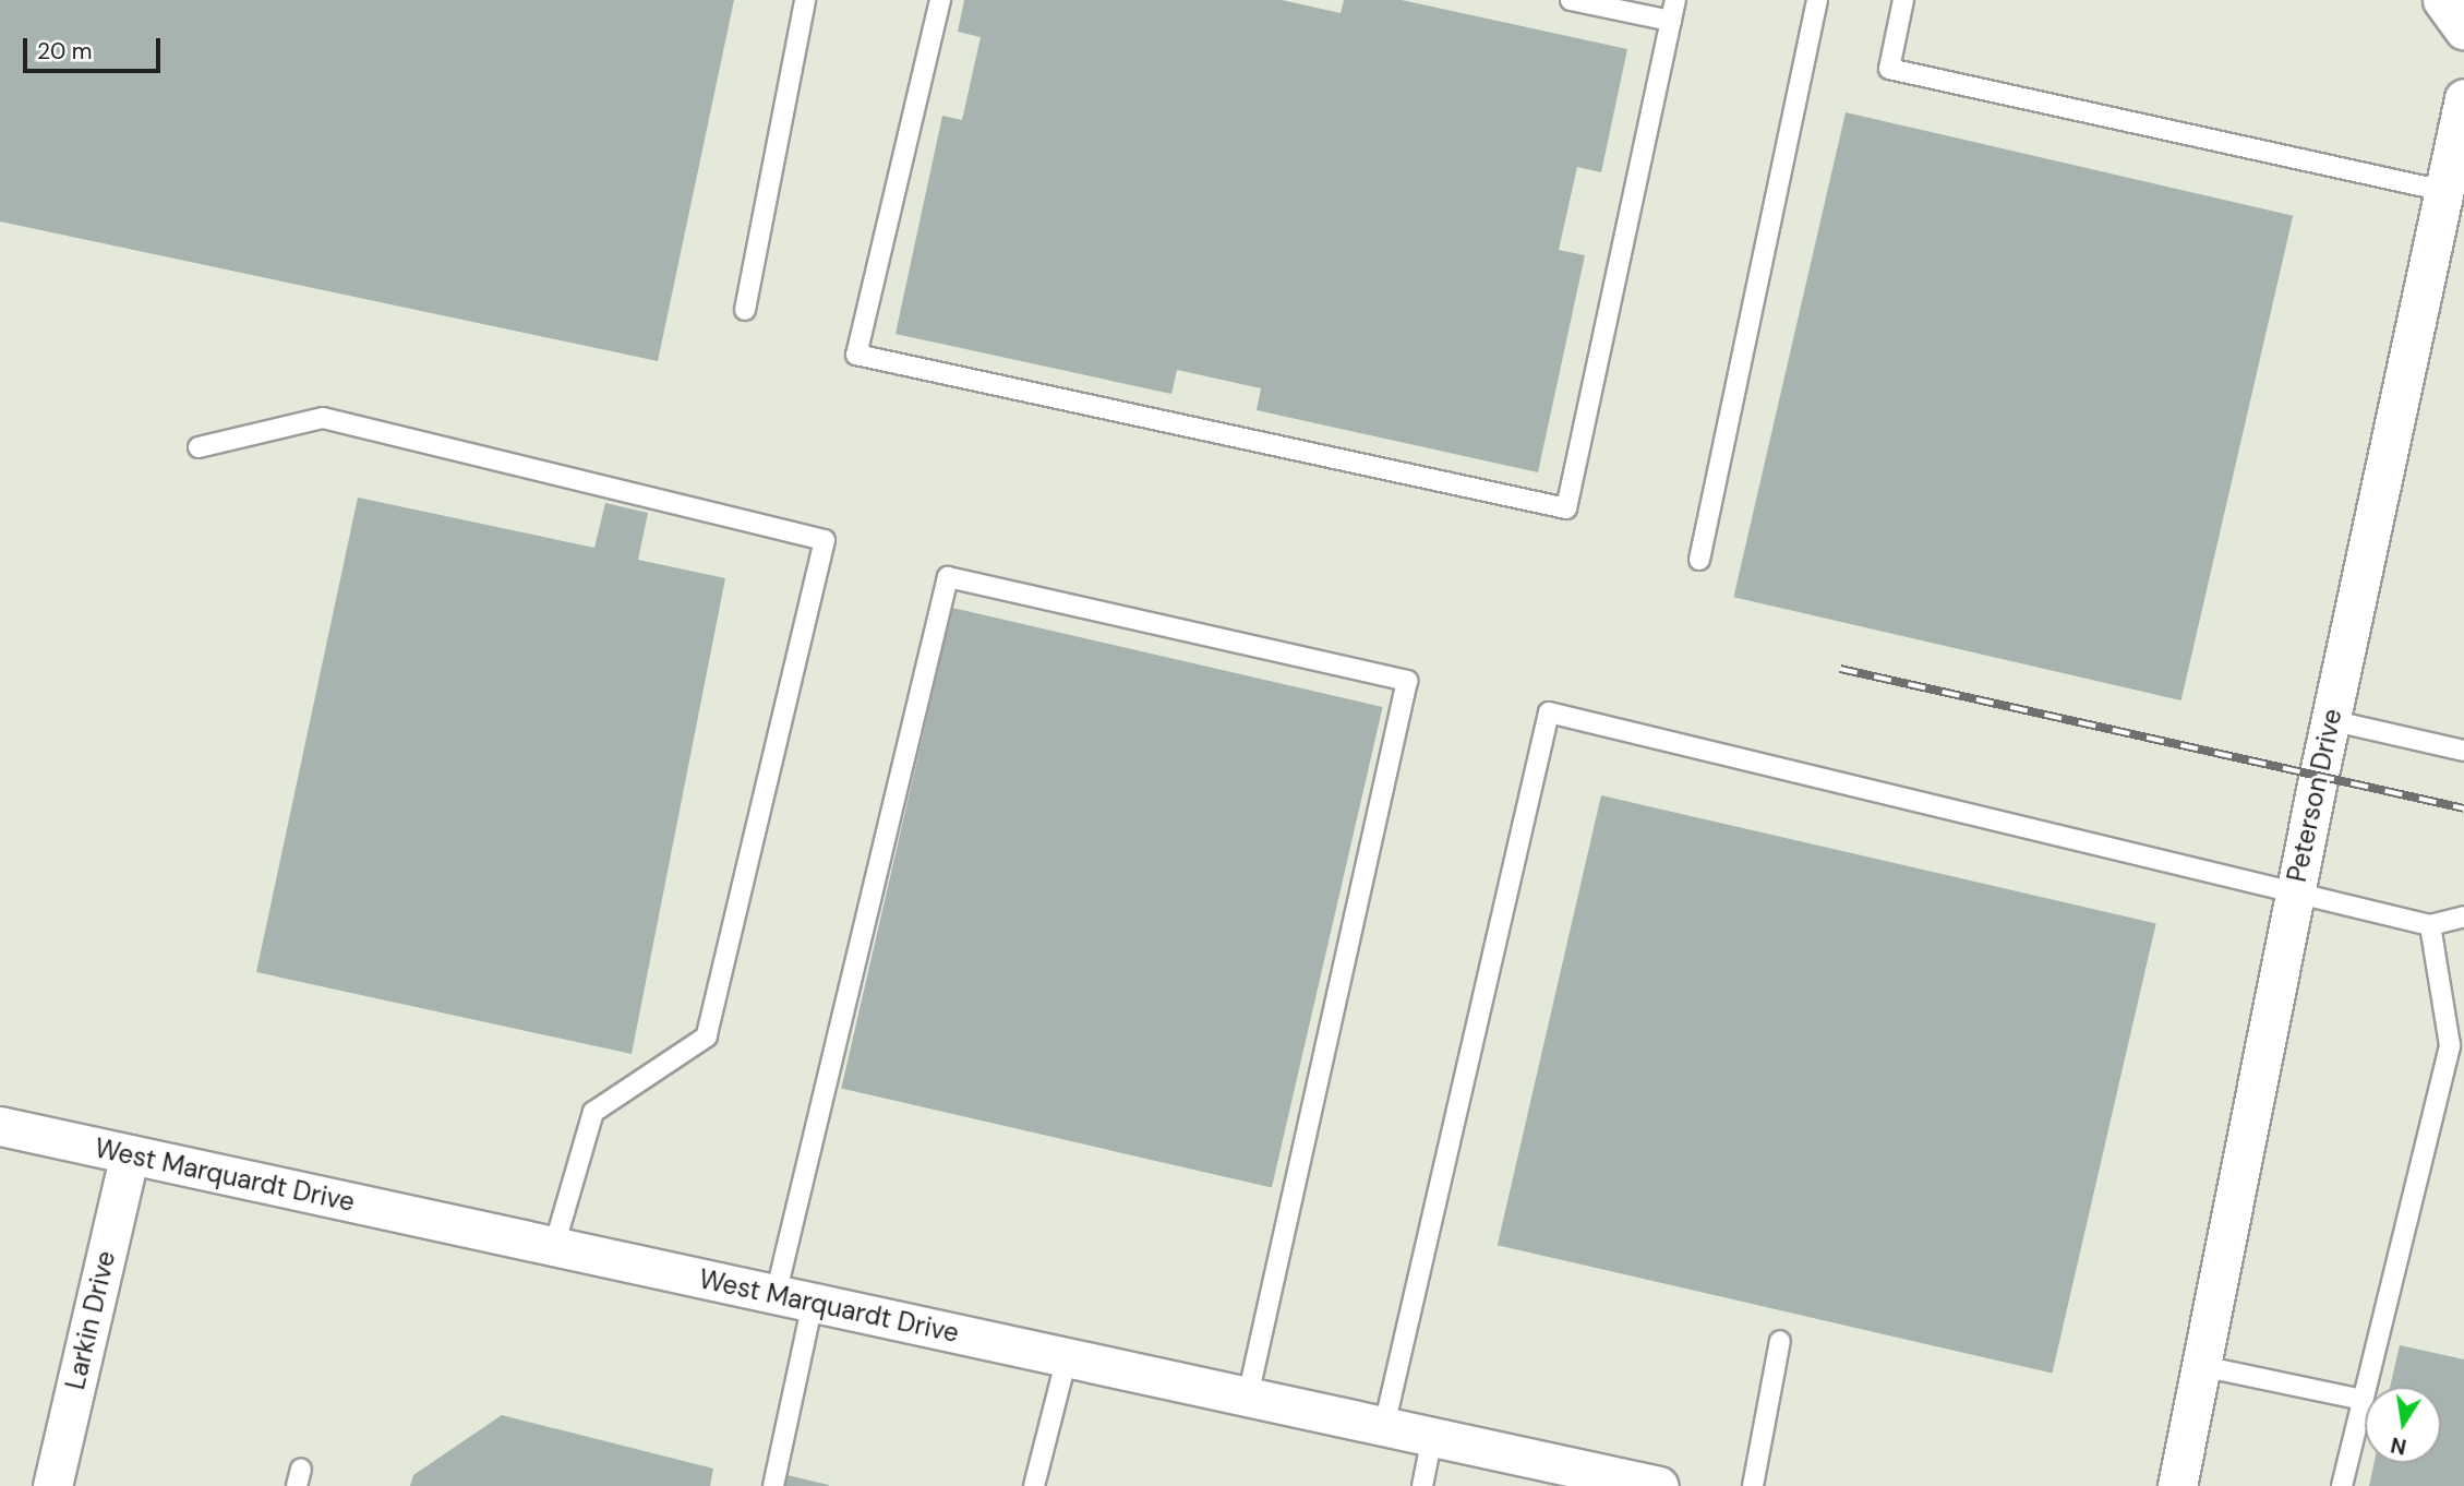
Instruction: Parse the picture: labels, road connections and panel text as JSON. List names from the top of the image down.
{
  "streets": {
    "street": ["Peterson Drive", "West Marquardt Drive", "Larkin Drive"]
  },
  "crossings": [
    ["West Marquardt Drive", "Larkin Drive"]
  ],
  "scale_bar": "20 m",
  "north": "bottom"
}
